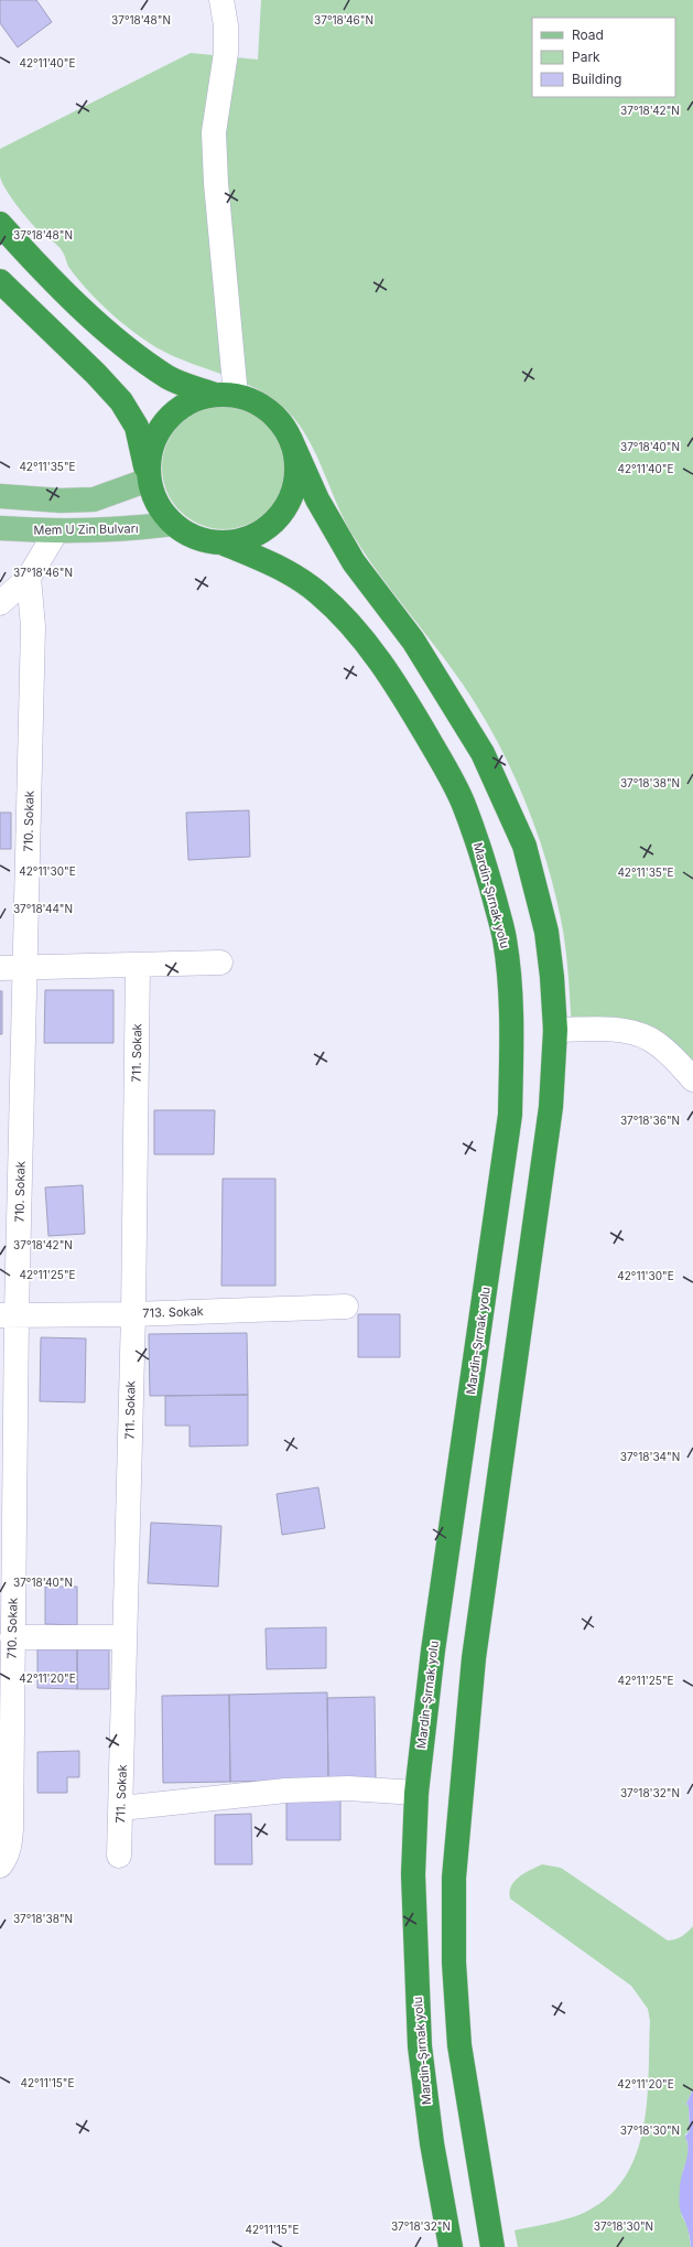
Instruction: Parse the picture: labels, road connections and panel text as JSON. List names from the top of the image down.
{
  "streets": {
    "highway": ["Mardin-Şırnak yolu"],
    "main road": ["Mem U Zin Bulvarı"],
    "street": ["710. Sokak", "711. Sokak", "713. Sokak"]
  },
  "crossings": [
    ["Mem U Zin Bulvarı", "Mardin-Şırnak yolu"],
    ["710. Sokak", "713. Sokak"],
    ["711. Sokak", "713. Sokak"]
  ],
  "legend": ["Road", "Park", "Building"],
  "coordinates": [
    "37°18'48\"N",
    "37°18'46\"N",
    "42°11'40\"E",
    "37°18'42\"N",
    "37°18'40\"N",
    "42°11'35\"E",
    "37°18'38\"N",
    "42°11'30\"E",
    "37°18'44\"N",
    "37°18'36\"N",
    "42°11'25\"E",
    "37°18'34\"N",
    "42°11'20\"E",
    "37°18'32\"N",
    "42°11'15\"E",
    "37°18'30\"N"
  ]
}
